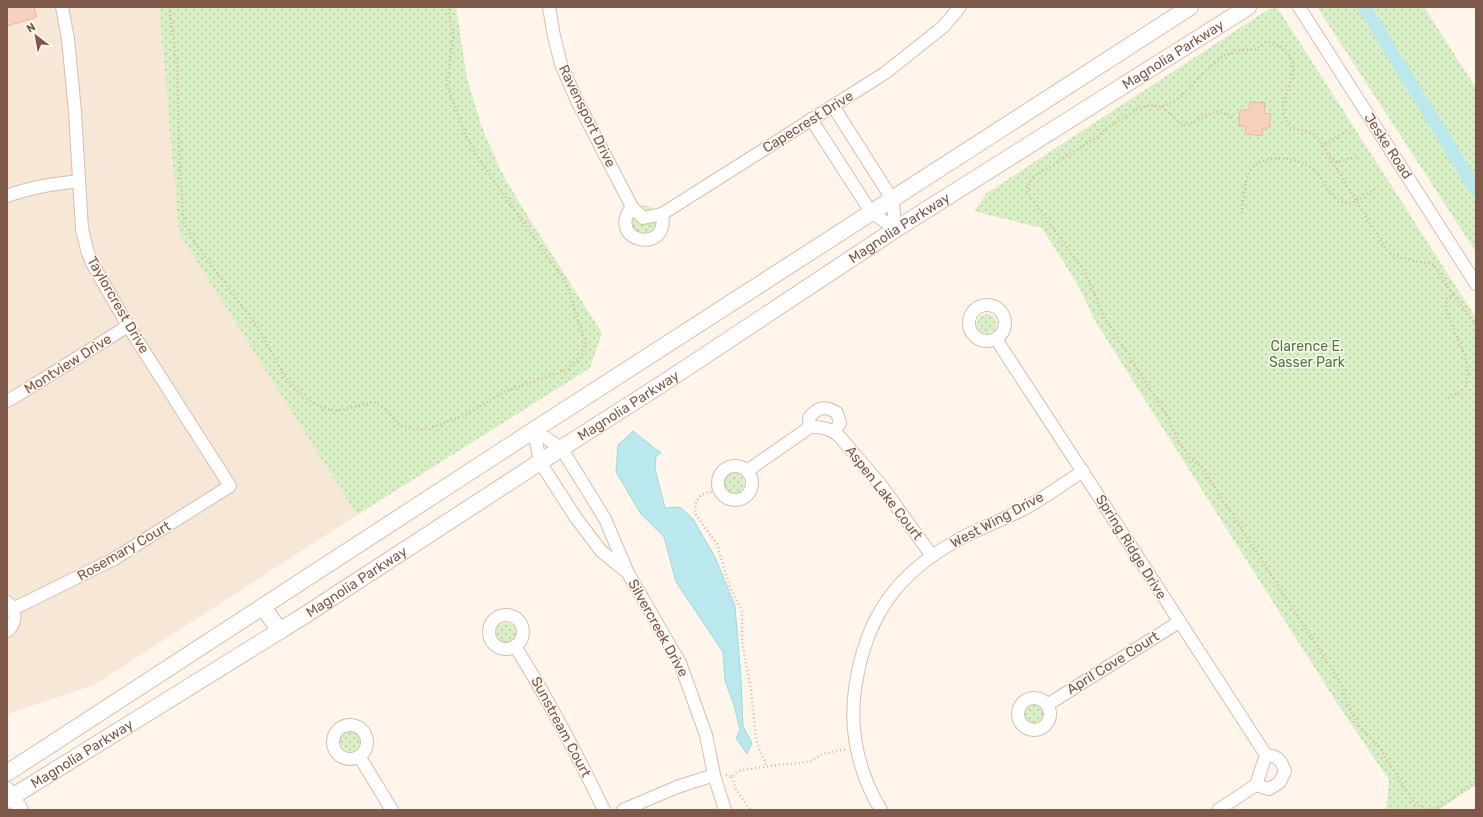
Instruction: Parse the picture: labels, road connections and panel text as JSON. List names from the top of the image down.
{
  "streets": {
    "main road": ["Magnolia Parkway"],
    "street": [
      "Ravensport Drive",
      "Capecrest Drive",
      "Jeske Road",
      "Taylorcrest Drive",
      "Montview Drive",
      "Aspen Lake Court",
      "West Wing Drive",
      "Spring Ridge Drive",
      "Rosemary Court",
      "Silvercreek Drive",
      "April Cove Court",
      "Sunstream Court"
    ]
  },
  "crossings": [
    ["Magnolia Parkway", "Silvercreek Drive"],
    ["Ravensport Drive", "Capecrest Drive"],
    ["Taylorcrest Drive", "Montview Drive"],
    ["Taylorcrest Drive", "Rosemary Court"],
    ["Aspen Lake Court", "West Wing Drive"],
    ["West Wing Drive", "Spring Ridge Drive"],
    ["Spring Ridge Drive", "April Cove Court"]
  ],
  "parks": ["Clarence E. Sasser Park"],
  "north": "top left"
}
